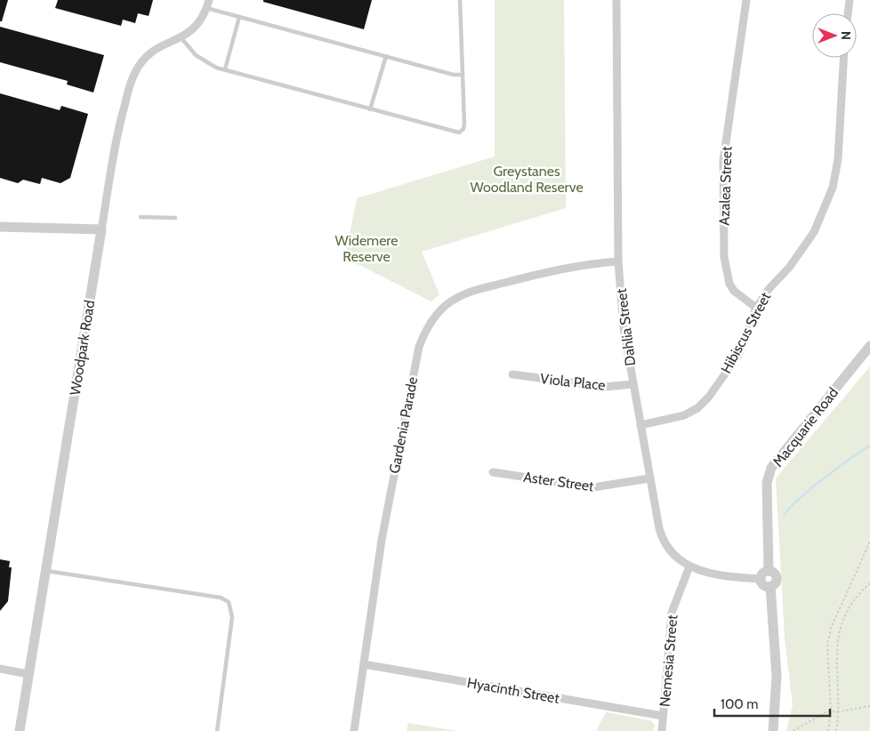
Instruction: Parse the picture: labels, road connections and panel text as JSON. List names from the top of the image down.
{
  "streets": {
    "street": [
      "Azalea Street",
      "Dahlia Street",
      "Hibiscus Street",
      "Woodpark Road",
      "Viola Place",
      "Gardenia Parade",
      "Macquarie Road",
      "Aster Street",
      "Nemesia Street",
      "Hyacinth Street"
    ]
  },
  "crossings": [
    ["Azalea Street", "Hibiscus Street"],
    ["Dahlia Street", "Hibiscus Street"],
    ["Dahlia Street", "Viola Place"],
    ["Dahlia Street", "Gardenia Parade"],
    ["Dahlia Street", "Macquarie Road"],
    ["Dahlia Street", "Aster Street"],
    ["Dahlia Street", "Nemesia Street"],
    ["Gardenia Parade", "Hyacinth Street"],
    ["Nemesia Street", "Hyacinth Street"]
  ],
  "parks": ["Greystanes Woodland Reserve", "Widemere Reserve"],
  "scale_bar": "100 m",
  "north": "right"
}
